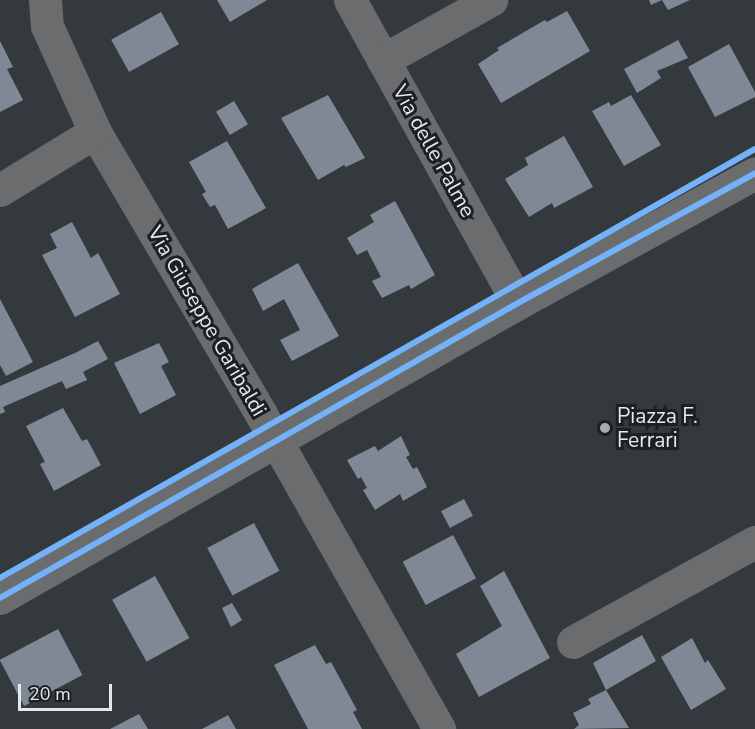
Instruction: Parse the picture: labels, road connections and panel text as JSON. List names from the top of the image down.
{
  "streets": {
    "street": ["Via delle Palme", "Via Giuseppe Garibaldi"]
  },
  "places": ["Piazza F. Ferrari"],
  "scale_bar": "20 m"
}
